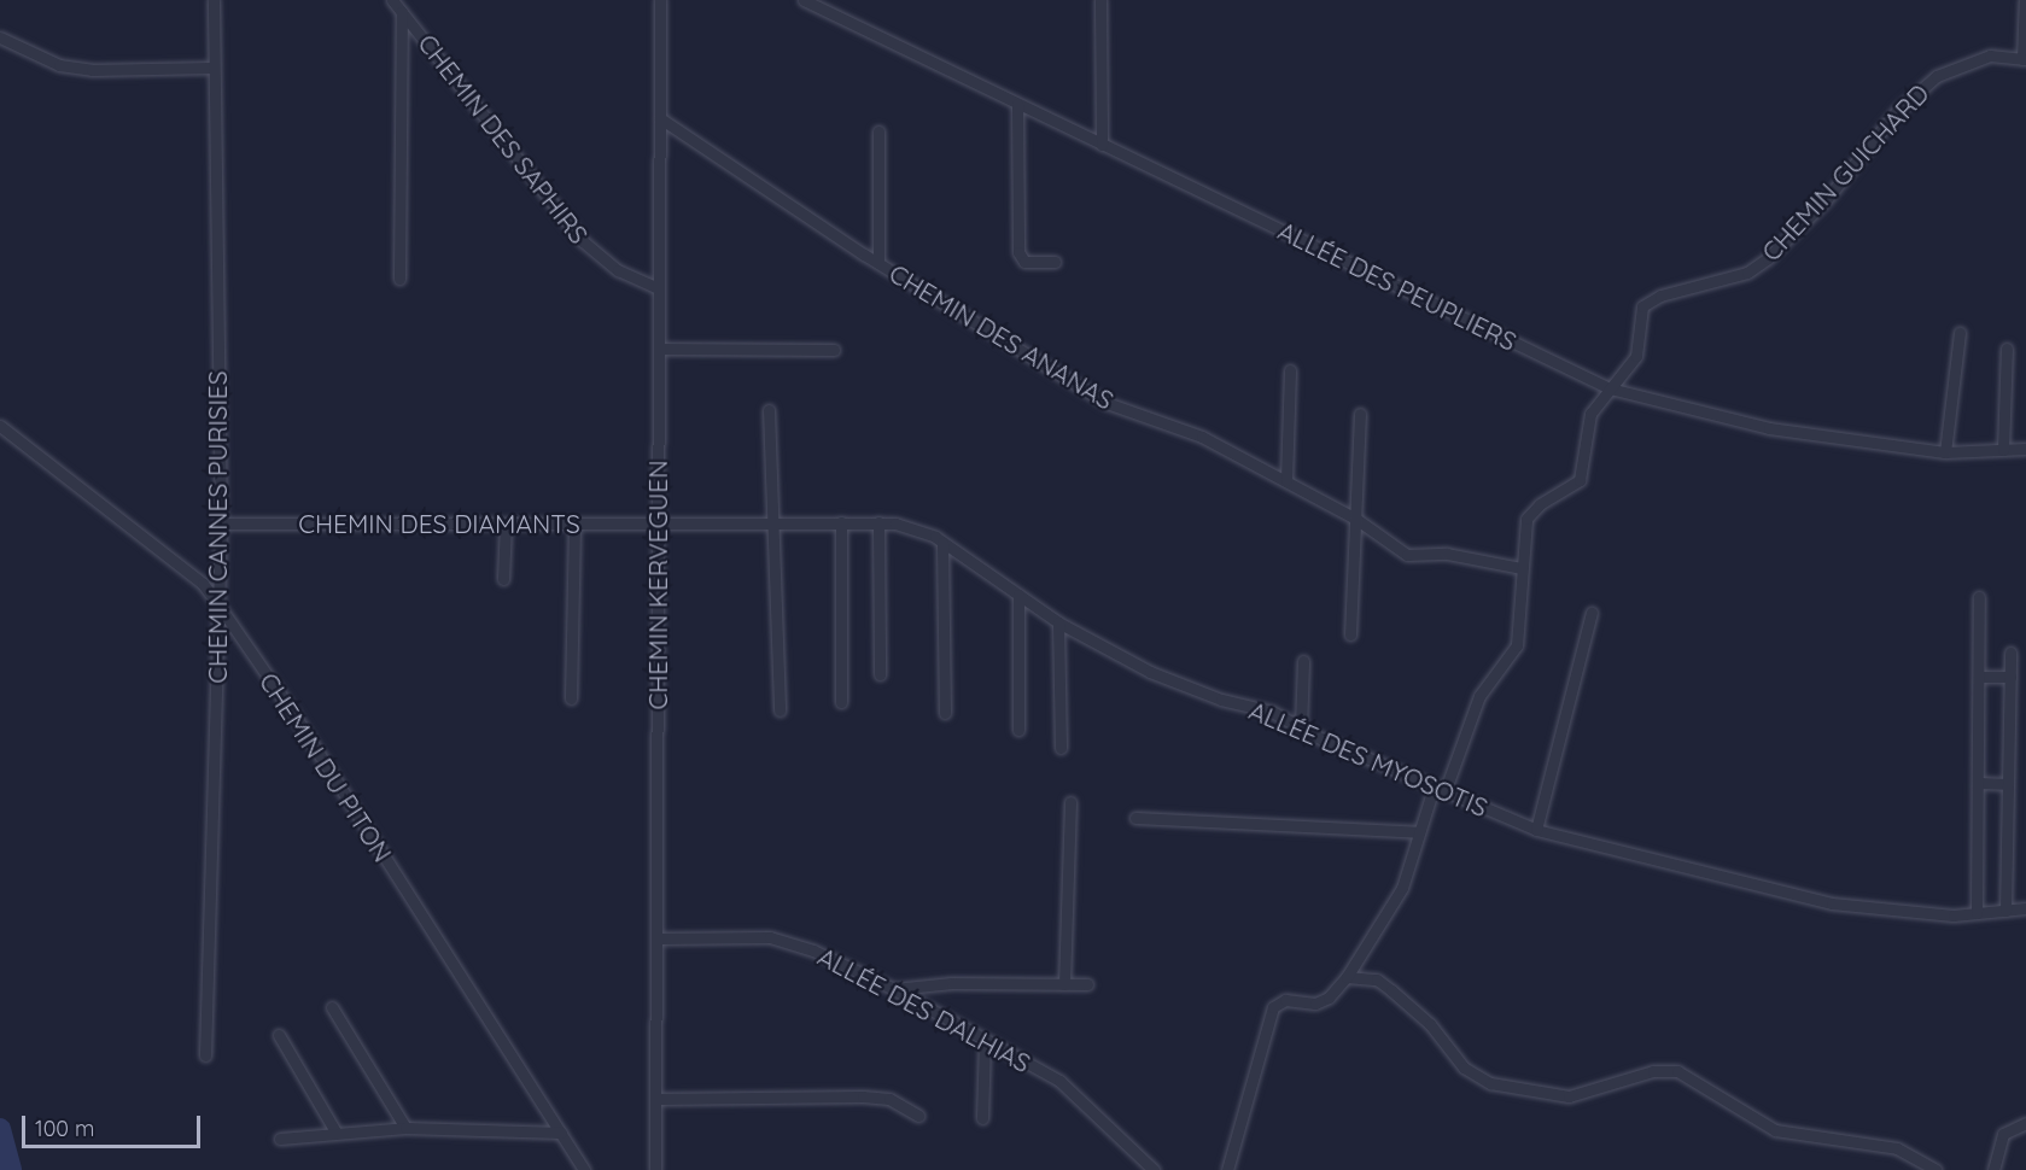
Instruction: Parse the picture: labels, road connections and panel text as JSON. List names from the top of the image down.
{
  "streets": {
    "street": [
      "CHEMIN DES SAPHIRS",
      "CHEMIN GUICHARD",
      "ALLÉE DES PEUPLIERS",
      "CHEMIN DES ANANAS",
      "CHEMIN DES DIAMANTS",
      "CHEMIN CANNES PURISIES",
      "CHEMIN KERVEGUEN",
      "ALLÉE DES MYOSOTIS",
      "CHEMIN DU PITON",
      "ALLÉE DES DALHIAS"
    ]
  },
  "crossings": [
    ["CHEMIN DES SAPHIRS", "CHEMIN KERVEGUEN"],
    ["CHEMIN GUICHARD", "ALLÉE DES PEUPLIERS"],
    ["CHEMIN GUICHARD", "CHEMIN DES ANANAS"],
    ["CHEMIN GUICHARD", "ALLÉE DES MYOSOTIS"],
    ["CHEMIN DES ANANAS", "CHEMIN KERVEGUEN"],
    ["CHEMIN DES DIAMANTS", "CHEMIN CANNES PURISIES"],
    ["CHEMIN DES DIAMANTS", "CHEMIN KERVEGUEN"],
    ["CHEMIN DES DIAMANTS", "ALLÉE DES MYOSOTIS"],
    ["CHEMIN CANNES PURISIES", "CHEMIN DU PITON"],
    ["CHEMIN KERVEGUEN", "ALLÉE DES MYOSOTIS"],
    ["CHEMIN KERVEGUEN", "ALLÉE DES DALHIAS"]
  ],
  "scale_bar": "100 m"
}
